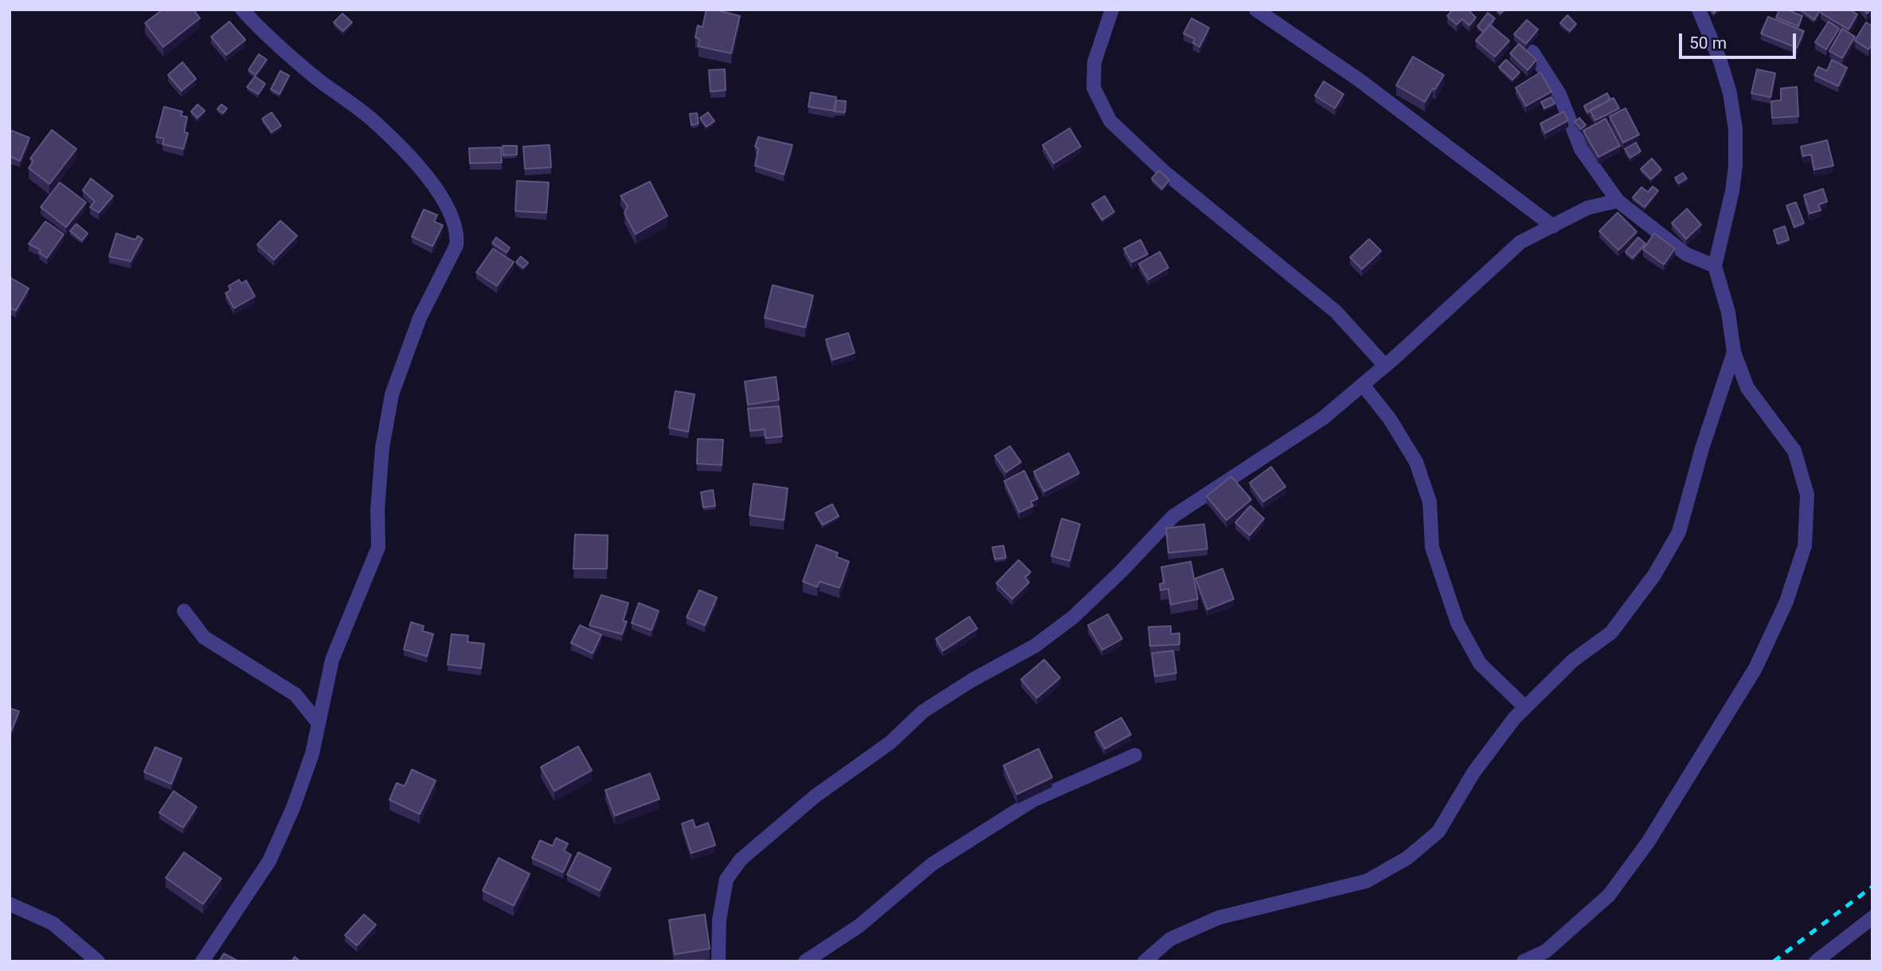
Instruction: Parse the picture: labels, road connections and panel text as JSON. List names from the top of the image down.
{
  "scale_bar": "50 m"
}
